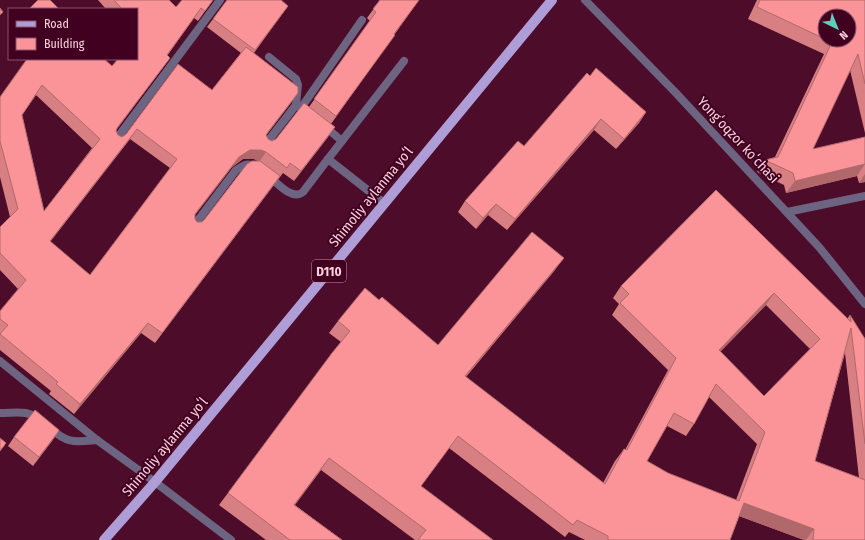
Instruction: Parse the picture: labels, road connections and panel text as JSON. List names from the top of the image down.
{
  "streets": {
    "main road": ["Shimoliy aylanma yoʻl", "D110"],
    "street": ["Yongʻoqzor koʻchasi"]
  },
  "legend": ["Road", "Building"],
  "north": "bottom right"
}
